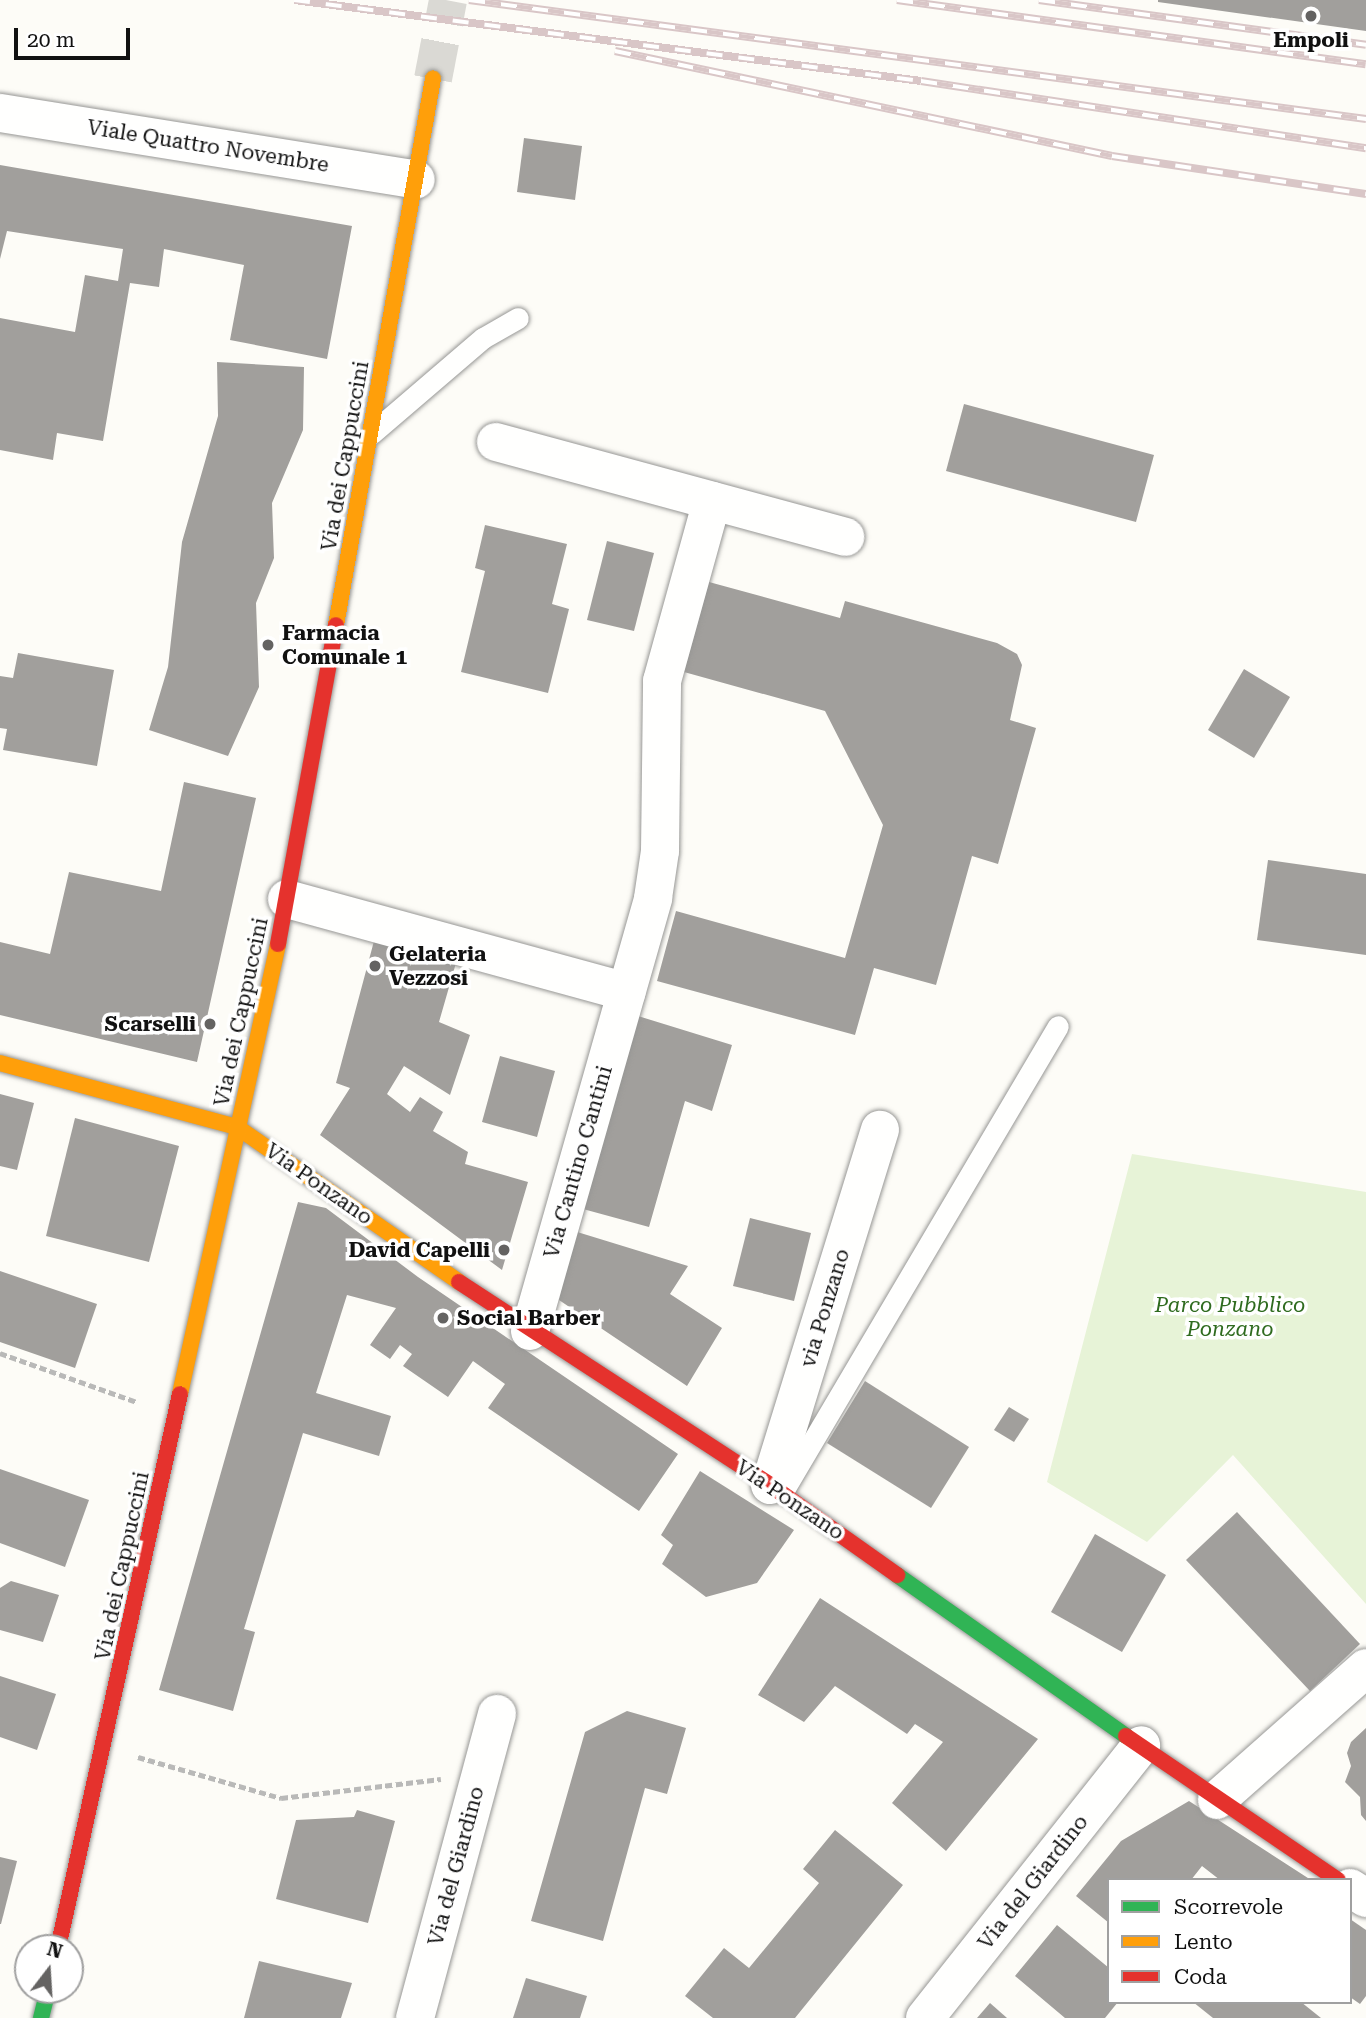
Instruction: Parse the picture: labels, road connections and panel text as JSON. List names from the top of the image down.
{
  "streets": {
    "main road": ["Via dei Cappuccini", "Via Ponzano"],
    "street": [
      "Viale Quattro Novembre",
      "Via Cantino Cantini",
      "via Ponzano",
      "Via del Giardino"
    ]
  },
  "crossings": [
    ["Viale Quattro Novembre", "Via dei Cappuccini"],
    ["Via dei Cappuccini", "Via Ponzano"],
    ["Via Cantino Cantini", "Via Ponzano"],
    ["Via Ponzano", "via Ponzano"],
    ["Via Ponzano", "Via del Giardino"]
  ],
  "parks": ["Parco Pubblico Ponzano"],
  "places": [
    "Empoli",
    "Farmacia Comunale 1",
    "Gelateria Vezzosi",
    "Scarselli",
    "David Capelli",
    "Social Barber"
  ],
  "legend": ["Scorrevole", "Lento", "Coda"],
  "scale_bar": "20 m",
  "north": "top"
}
